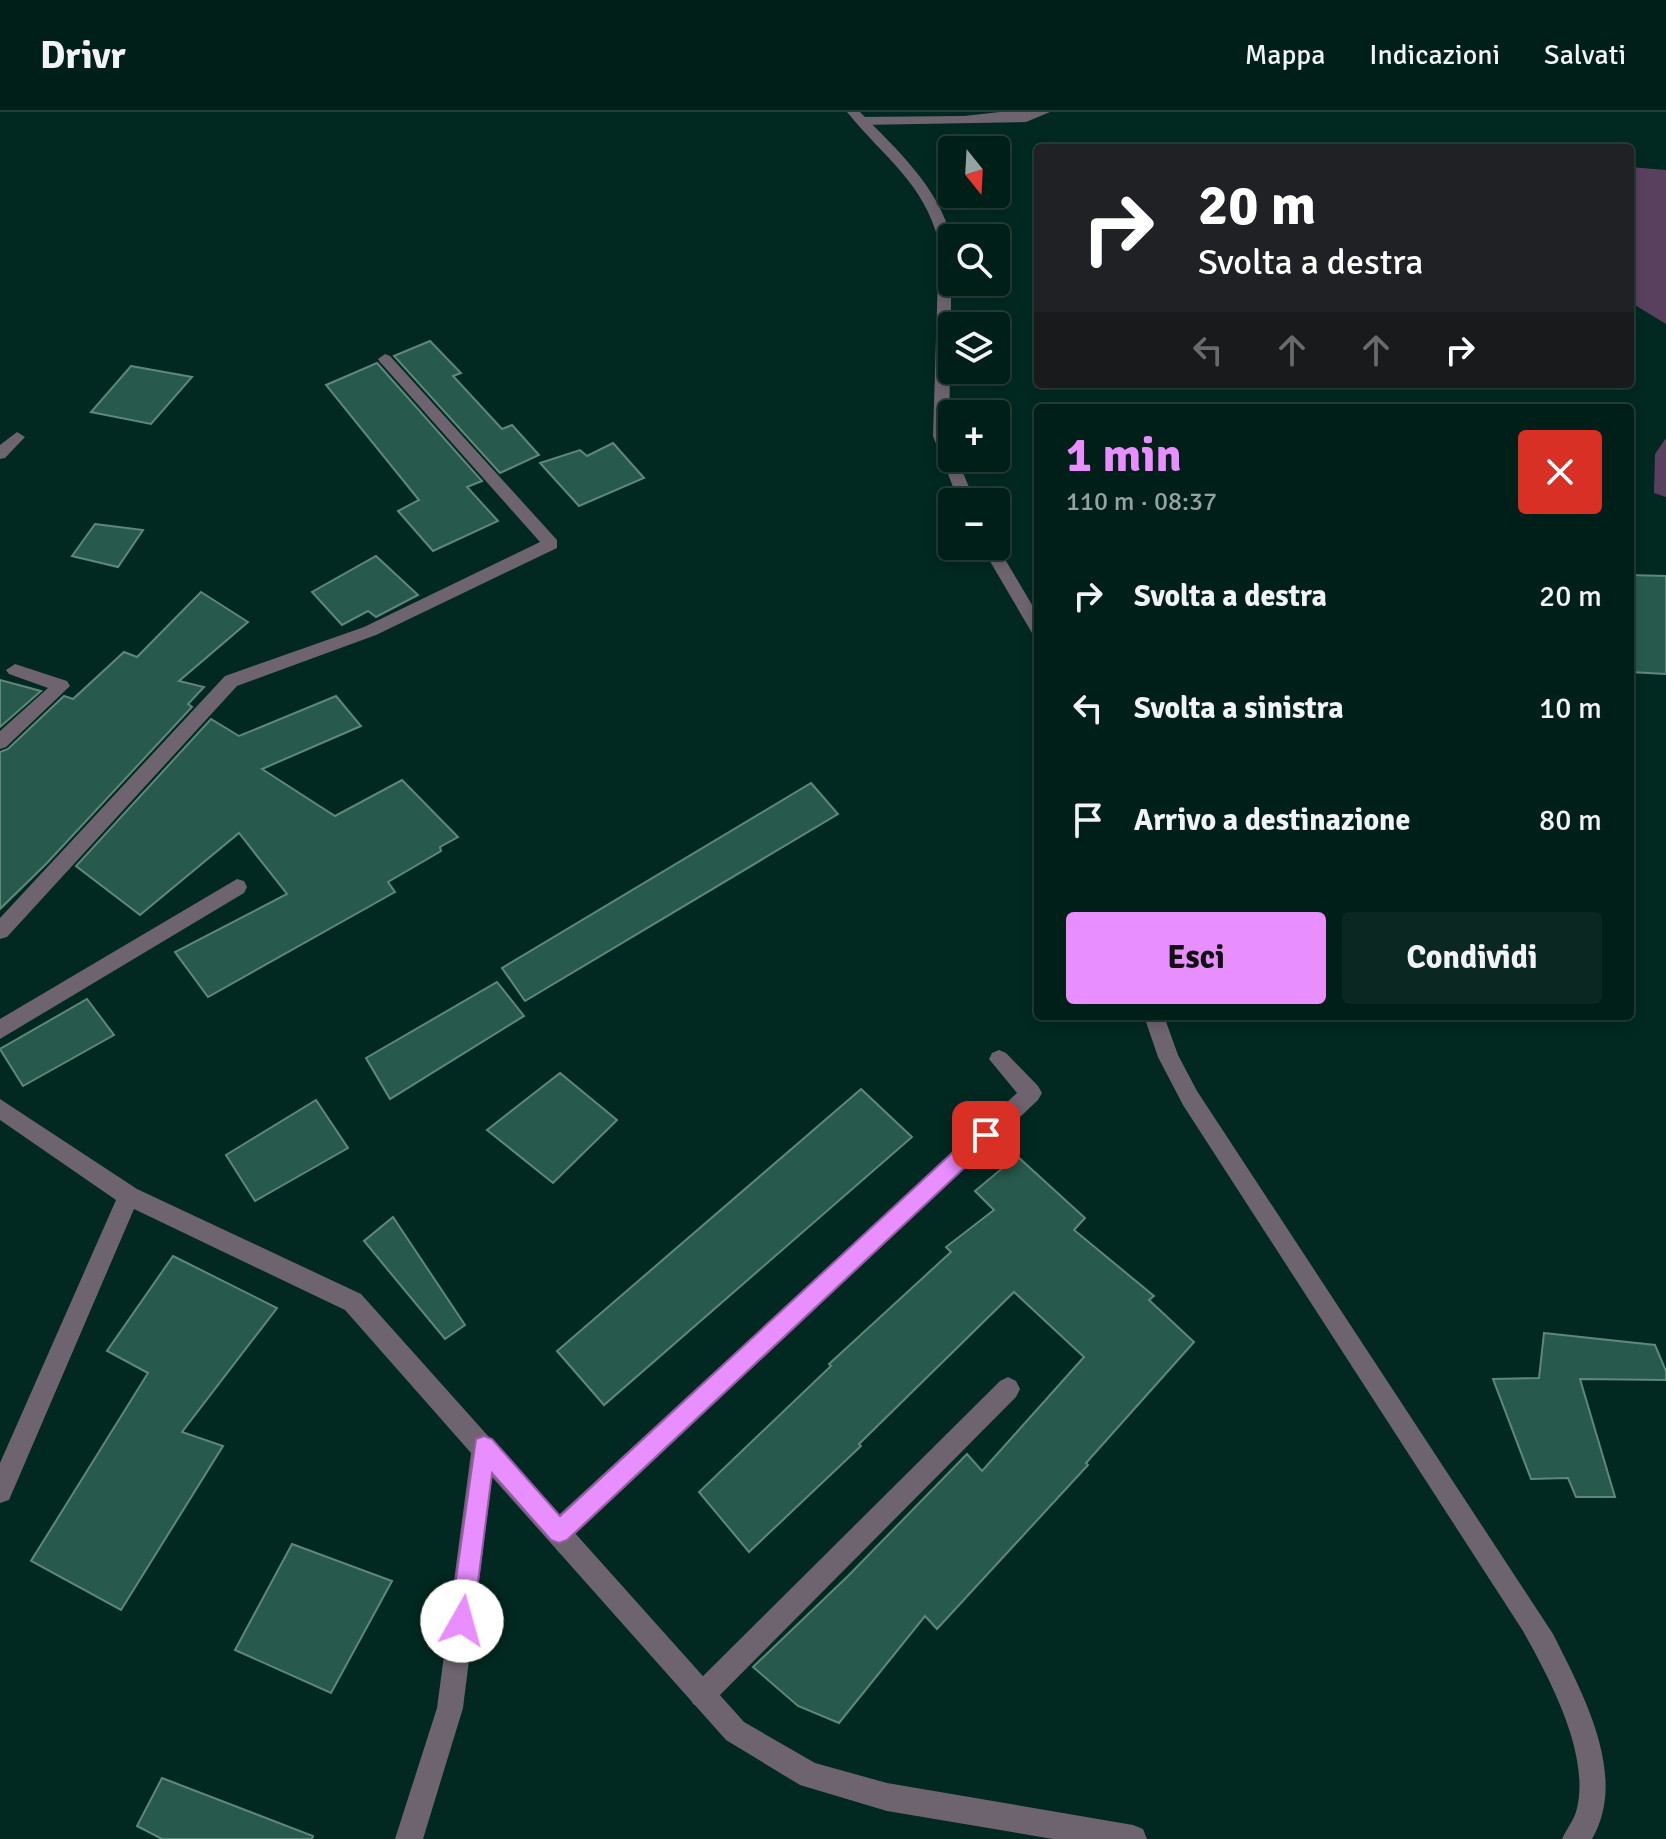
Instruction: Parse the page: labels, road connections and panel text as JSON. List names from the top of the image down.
{
  "north": "bottom",
  "page": {
    "header": "Drivr",
    "nav": ["Mappa", "Indicazioni", "Salvati"],
    "map_buttons": ["+", "−"],
    "turn": ["20 m", "Svolta a destra"],
    "heading": ["1 min", "110 m · 08:37"],
    "list": [
      {
        "name": "Svolta a destra",
        "value": "20 m"
      },
      {
        "name": "Svolta a sinistra",
        "value": "10 m"
      },
      {
        "name": "Arrivo a destinazione",
        "value": "80 m"
      }
    ],
    "buttons": ["Esci", "Condividi"]
  }
}
